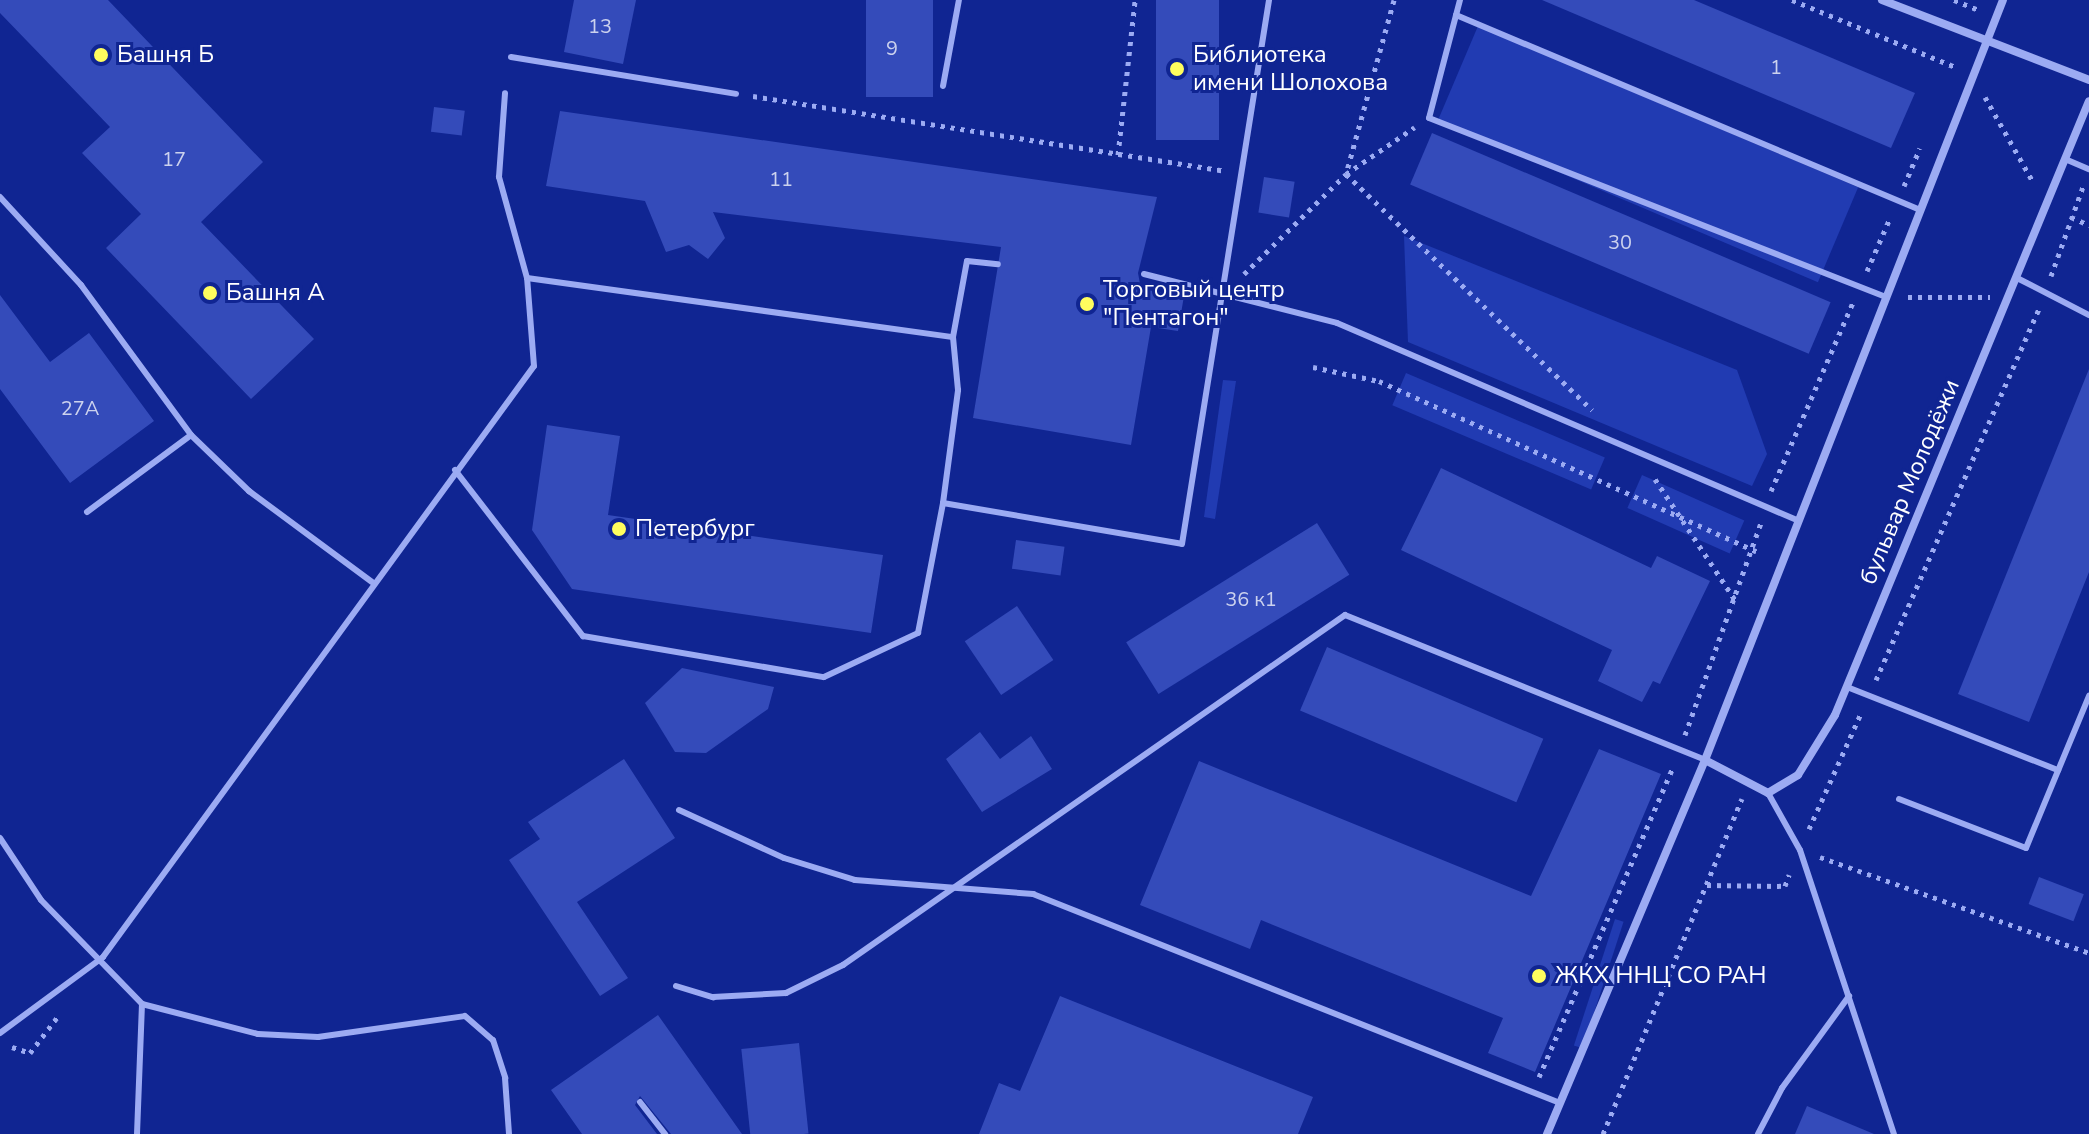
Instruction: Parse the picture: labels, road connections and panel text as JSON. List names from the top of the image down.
{
  "streets": {
    "street": ["бульвар Молодёжи"]
  },
  "places": [
    "Башня Б",
    "Библиотека имени Шолохова",
    "Башня А",
    "Торговый центр \"Пентагон\"",
    "Петербург",
    "ЖКХ ННЦ СО РАН"
  ],
  "house_numbers": [
    "13",
    "9",
    "1",
    "17",
    "11",
    "30",
    "27А",
    "36 к1"
  ]
}
